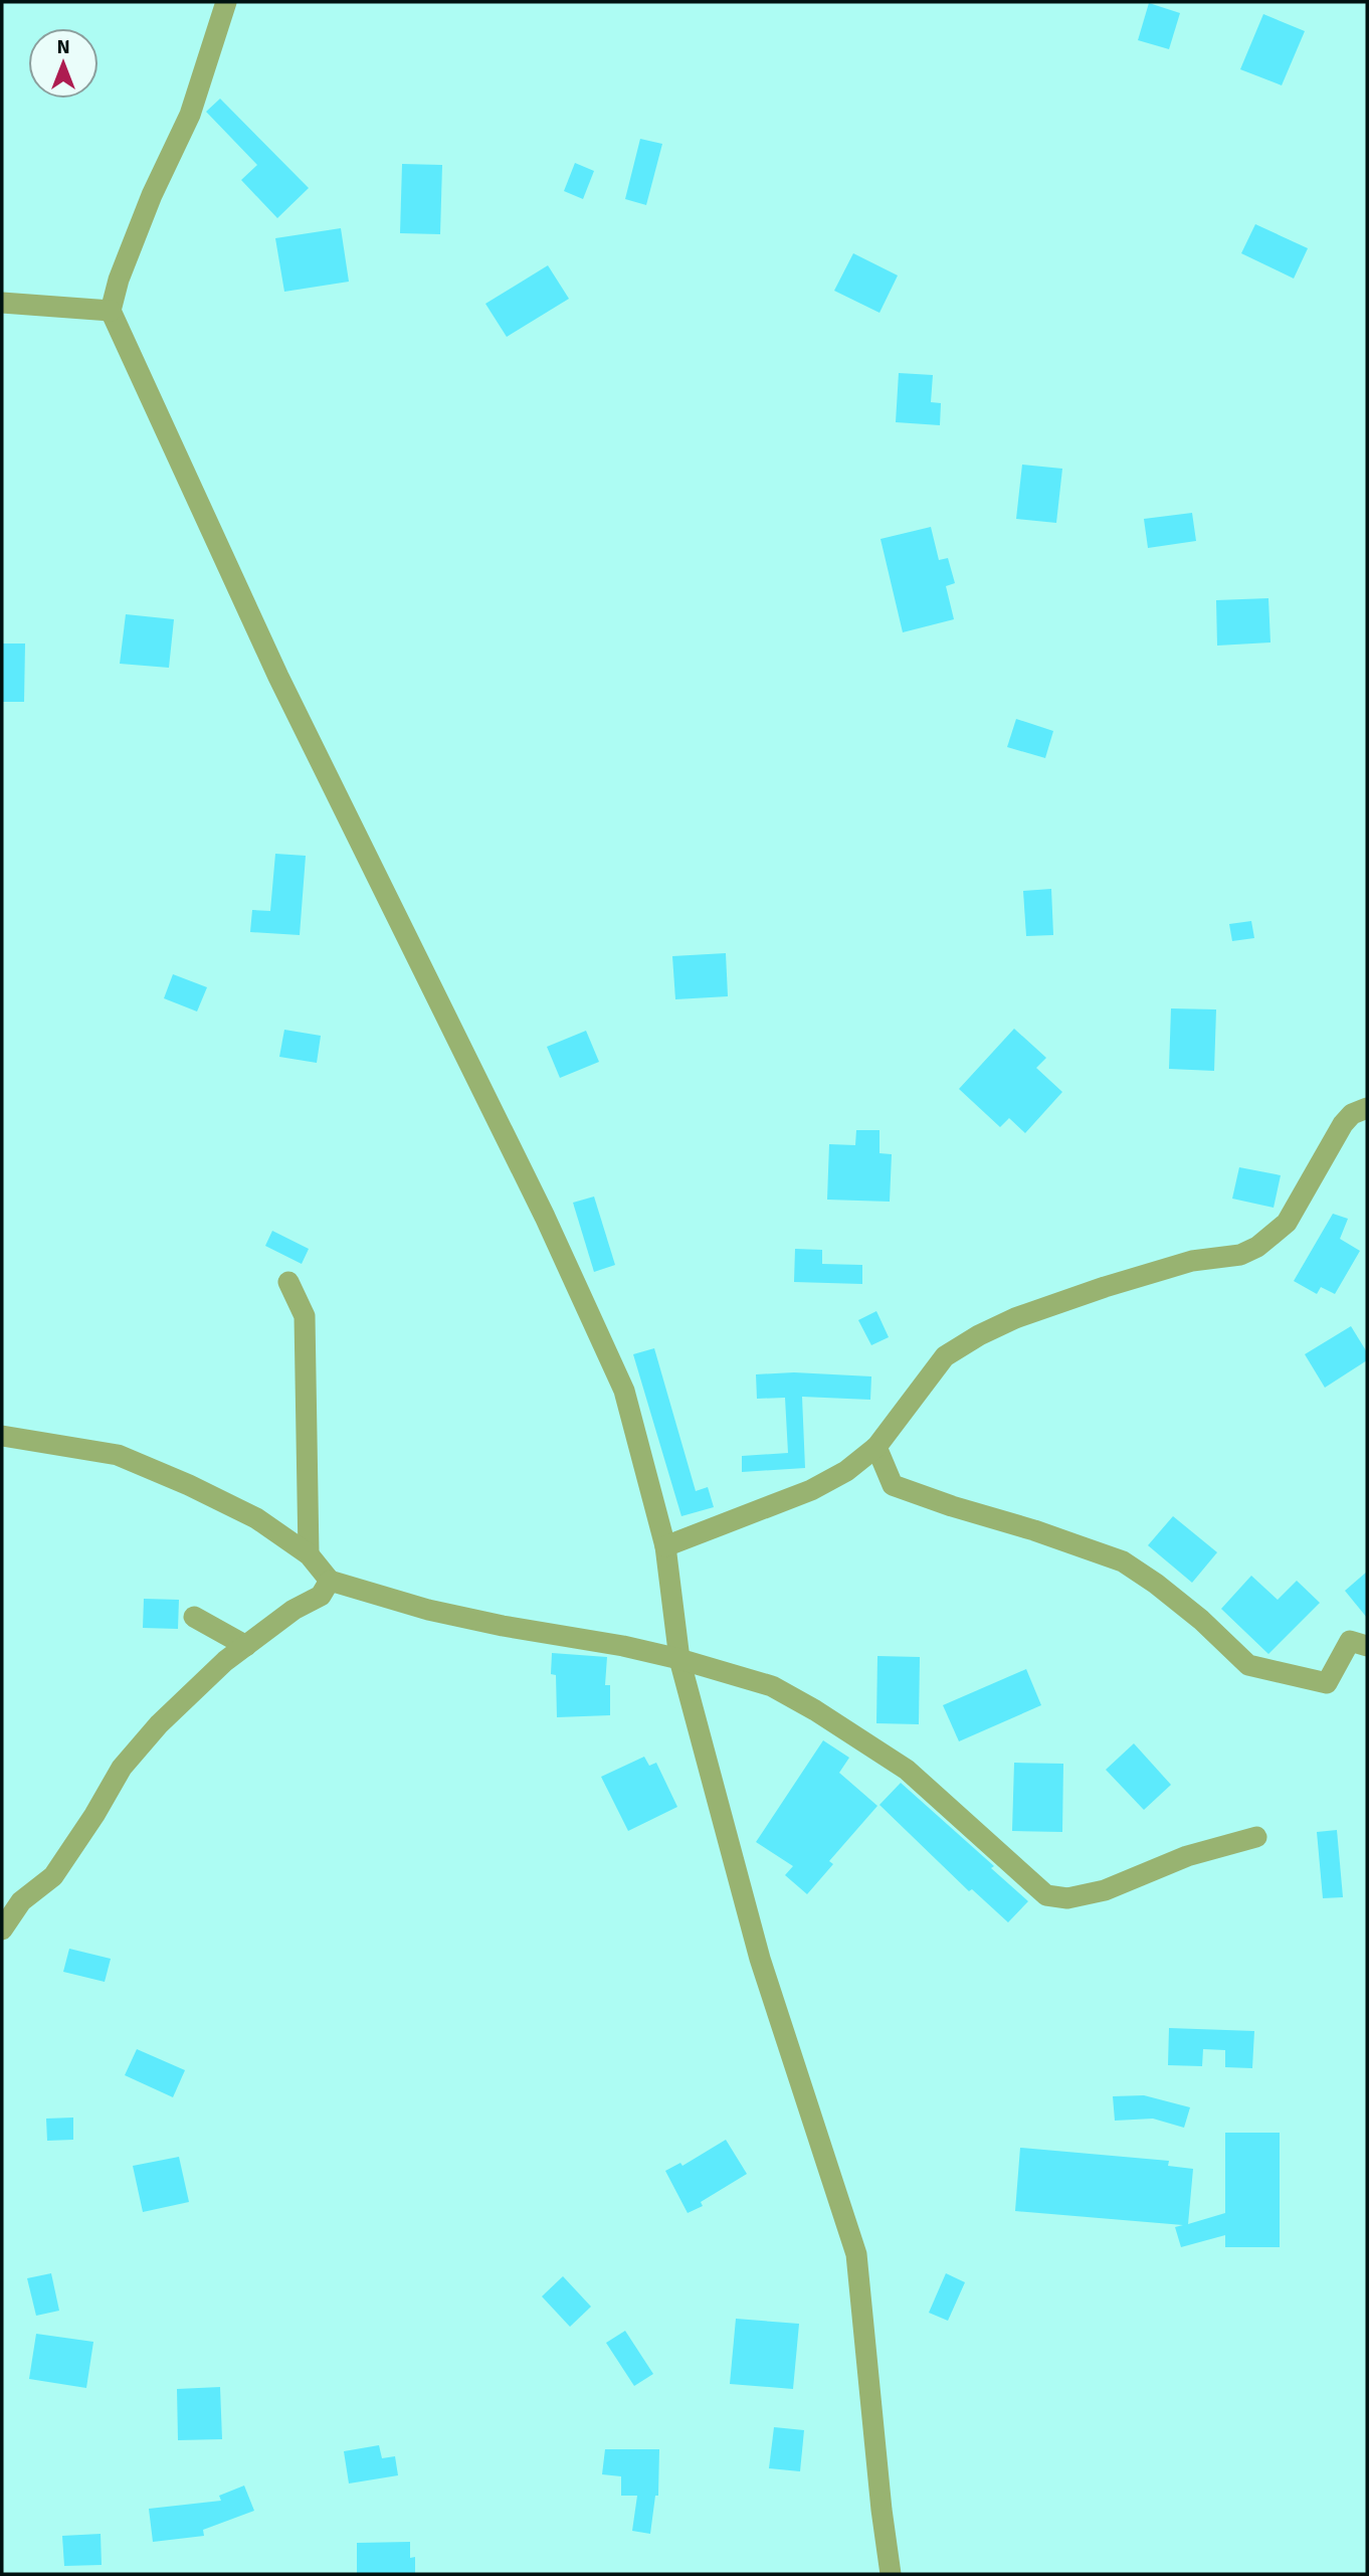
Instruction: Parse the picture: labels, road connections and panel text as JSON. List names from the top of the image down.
{
  "north": "top"
}
